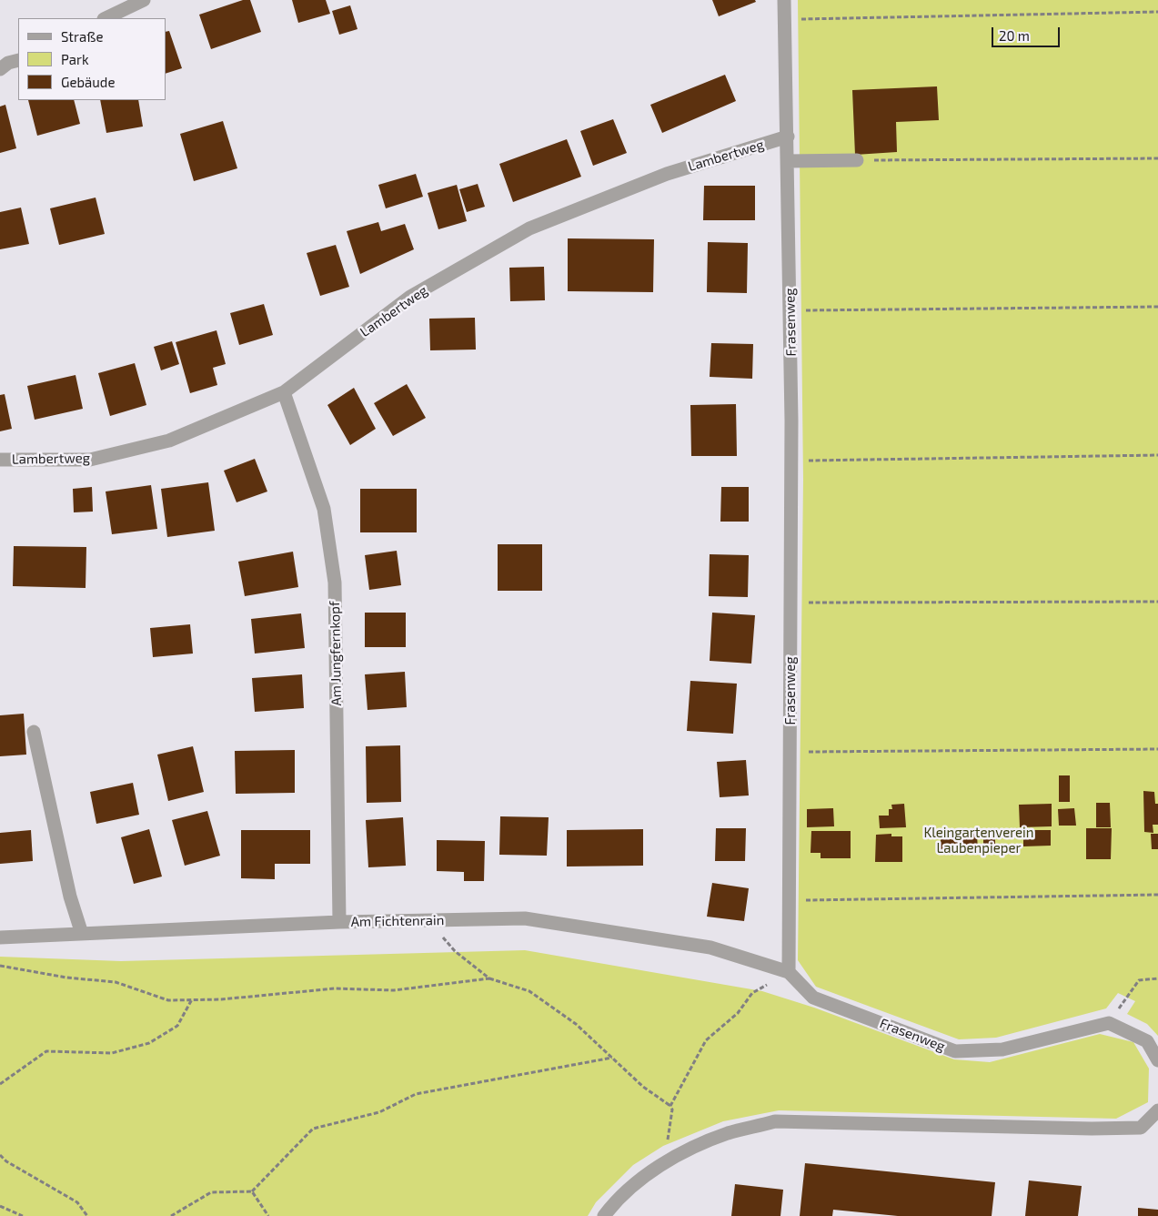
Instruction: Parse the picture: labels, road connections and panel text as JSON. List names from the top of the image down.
{
  "streets": {
    "street": [
      "Lambertweg",
      "Frasenweg",
      "Am Jungfernkopf",
      "Am Fichtenrain"
    ]
  },
  "crossings": [
    ["Lambertweg", "Frasenweg"],
    ["Lambertweg", "Am Jungfernkopf"],
    ["Frasenweg", "Am Fichtenrain"],
    ["Am Jungfernkopf", "Am Fichtenrain"]
  ],
  "parks": ["Kleingartenverein Laubenpieper"],
  "legend": ["Straße", "Park", "Gebäude"],
  "scale_bar": "20 m"
}
